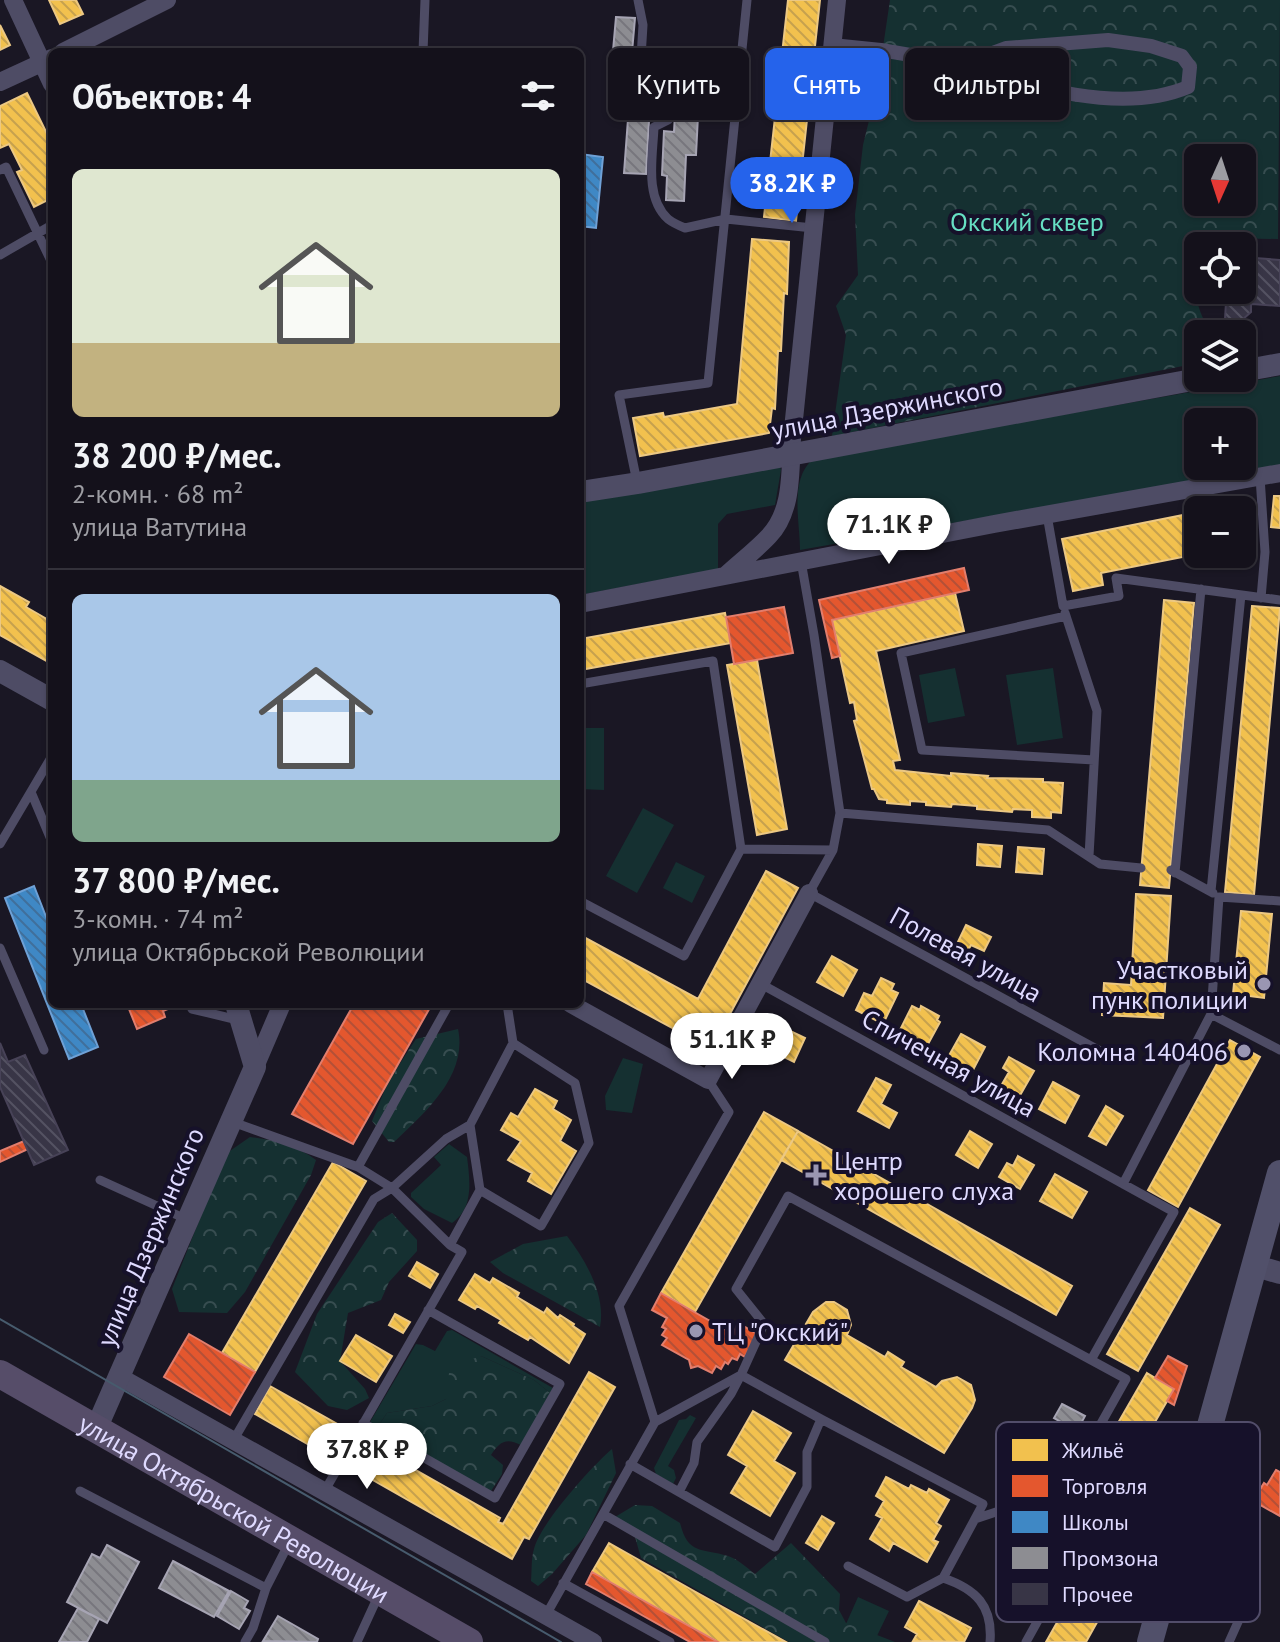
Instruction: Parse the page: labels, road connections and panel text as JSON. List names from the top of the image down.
{
  "streets": {
    "main road": ["улица Октябрьской Революции"],
    "street": ["улица Дзержинского"],
    "lane": ["Полевая улица", "Спичечная улица"]
  },
  "crossings": [
    ["улица Дзержинского", "улица Октябрьской Революции"]
  ],
  "parks": ["Окский сквер"],
  "places": {
    "other": ["Участковый пунк полиции", "Коломна 140406", "ТЦ \"Окский\""],
    "health": ["Центр хорошего слуха"]
  },
  "legend": [
    "Жильё",
    "Торговля",
    "Школы",
    "Промзона",
    "Прочее"
  ],
  "north": "bottom",
  "page": {
    "chip": ["Купить", "Снять", "Фильтры"],
    "heading": "Объектов: 4",
    "map_buttons": ["+", "−"],
    "list": [
      {
        "name": "38 200 ₽/мес.",
        "note": "2-комн. · 68 m² · улица Ватутина"
      },
      {
        "name": "37 800 ₽/мес.",
        "note": "3-комн. · 74 m² · улица Октябрьской Революции"
      }
    ],
    "price": [
      "38.2K ₽",
      "71.1K ₽",
      "51.1K ₽",
      "37.8K ₽"
    ]
  }
}
